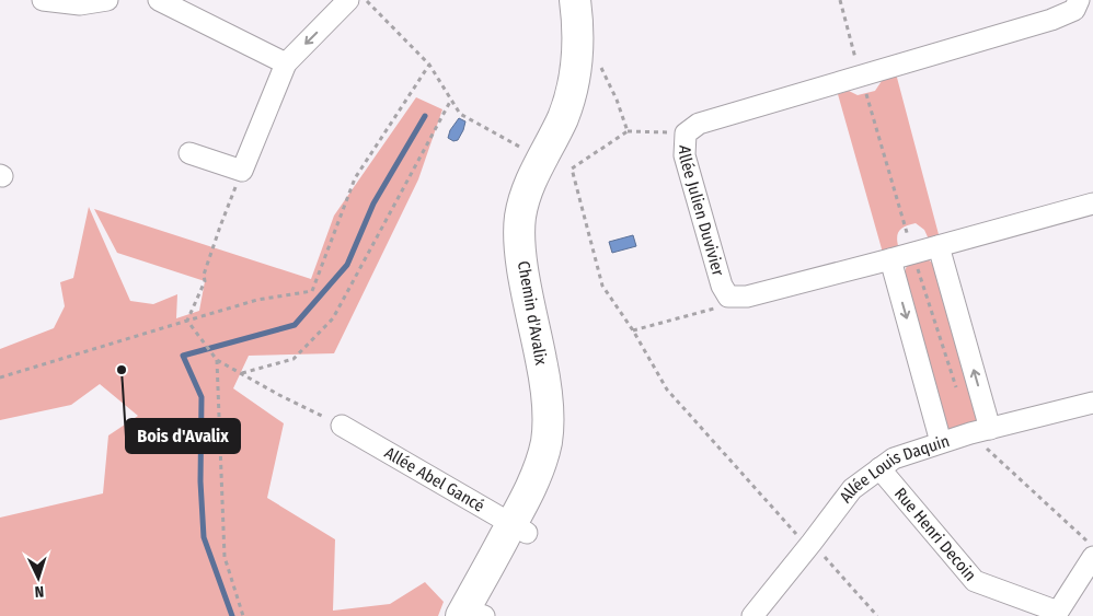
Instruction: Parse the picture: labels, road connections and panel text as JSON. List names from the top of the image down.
{
  "streets": {
    "street": [
      "Allée Julien Duvivier",
      "Chemin d'Avalix",
      "Allée Louis Daquin",
      "Allée Abel Gancé",
      "Rue Henri Decoin"
    ]
  },
  "crossings": [
    ["Chemin d'Avalix", "Allée Abel Gancé"],
    ["Allée Louis Daquin", "Rue Henri Decoin"]
  ],
  "places": ["Bois d'Avalix"],
  "north": "bottom"
}
